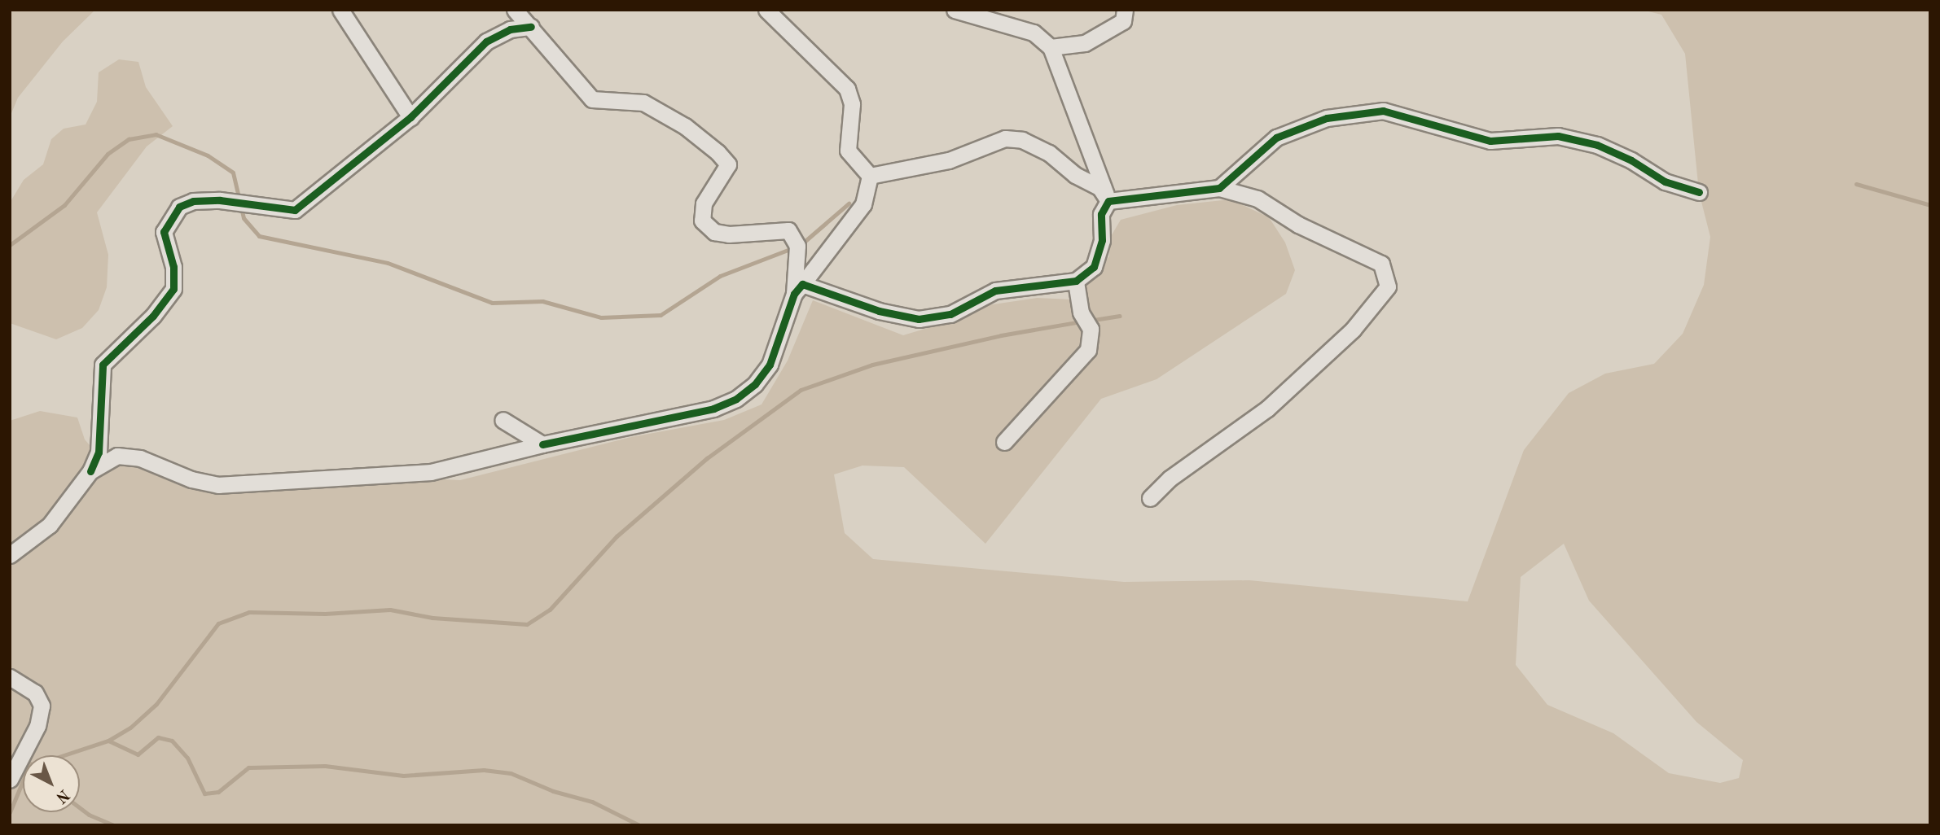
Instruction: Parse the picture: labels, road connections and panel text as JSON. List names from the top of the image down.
{
  "north": "bottom right"
}
